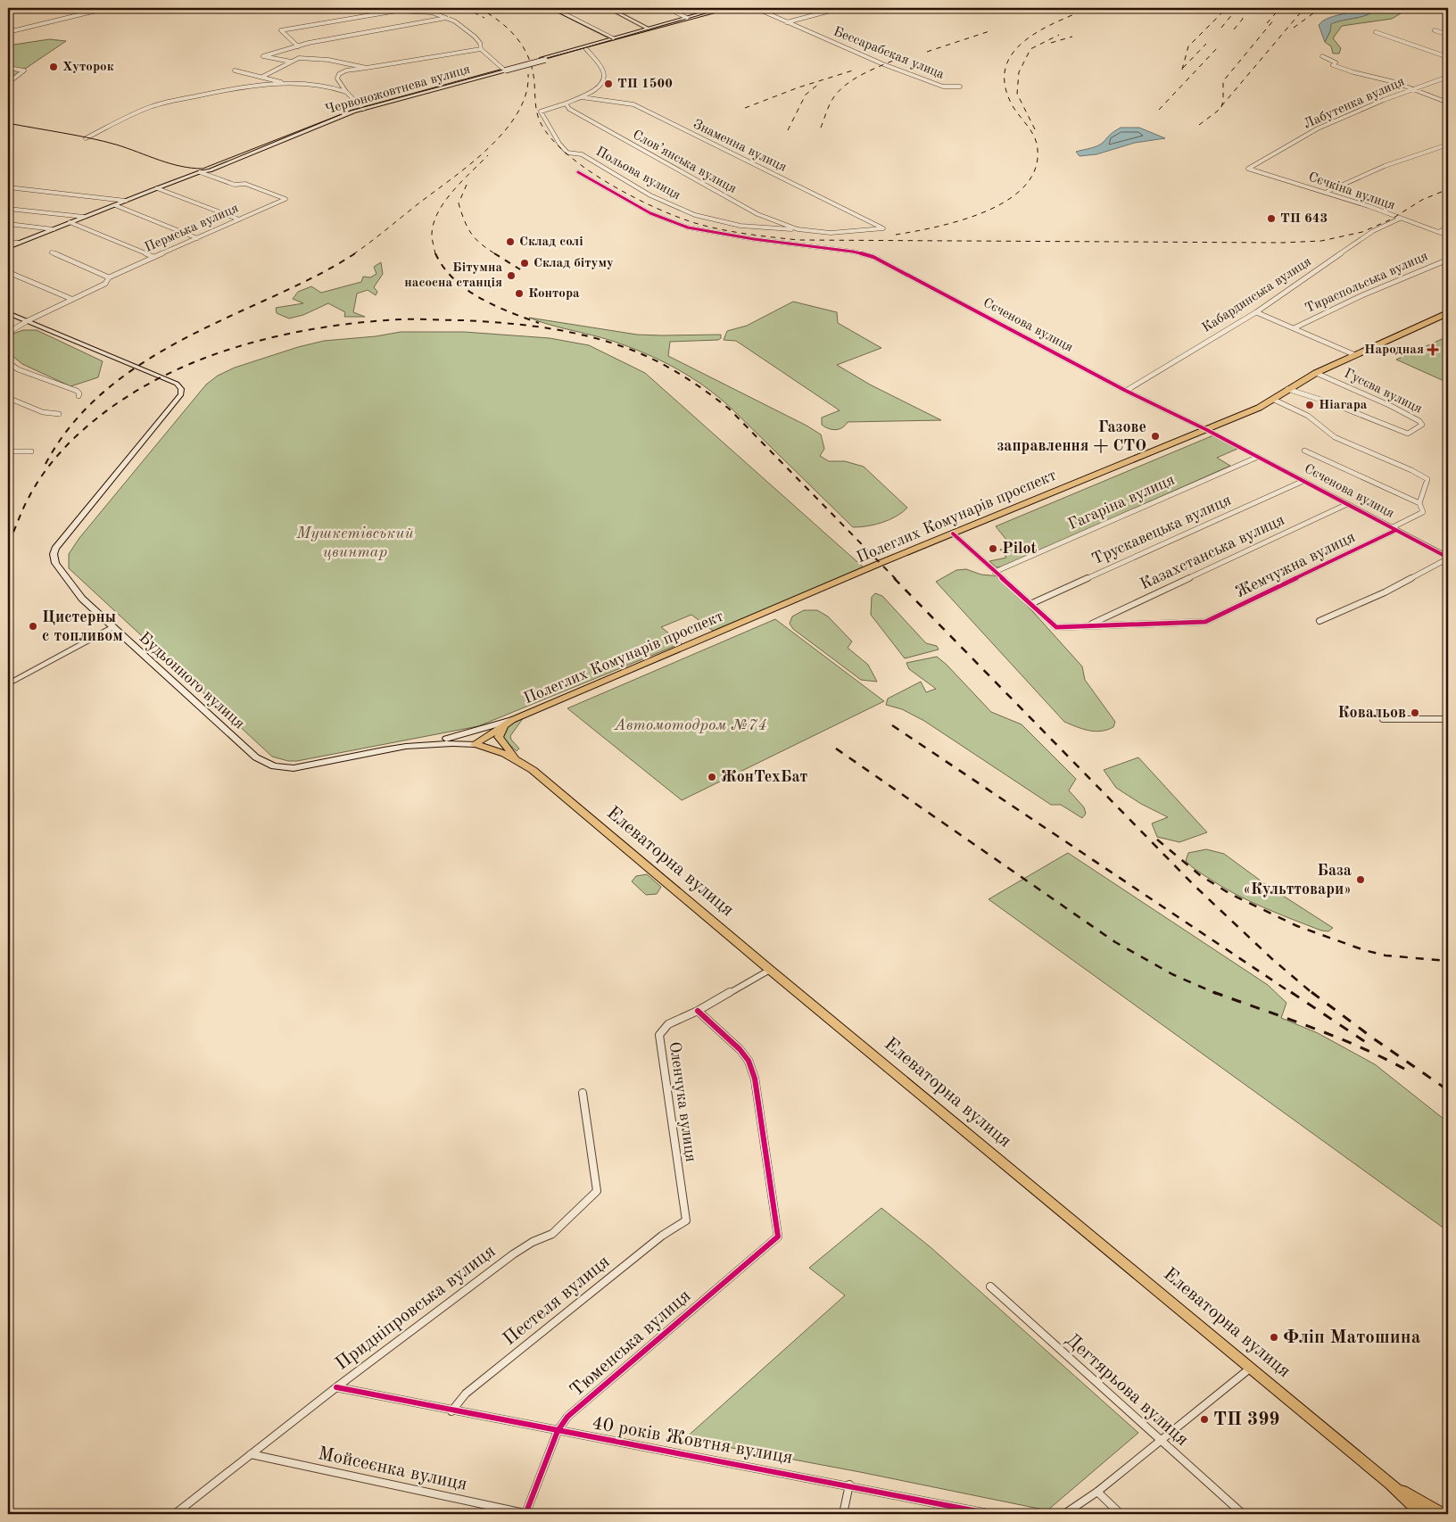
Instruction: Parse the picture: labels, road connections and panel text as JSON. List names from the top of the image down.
{
  "streets": {
    "main road": [
      "Червоножовтнева вулиця",
      "Полеглих Комунарів проспект",
      "Будьонного вулиця",
      "Елеваторна вулиця"
    ],
    "street": [
      "Бессарабская улица",
      "Лабутенка вулиця",
      "Знаменна вулиця",
      "Слов’янська вулиця",
      "Польова вулиця",
      "Сєчкіна вулиця",
      "Пермська вулиця",
      "Тираспольська вулиця",
      "Кабардинська вулиця",
      "Сєченова вулиця",
      "Гусєва вулиця",
      "Гагаріна вулиця",
      "Трускавецька вулиця",
      "Казахстанська вулиця",
      "Жемчужна вулиця",
      "Оленчука вулиця",
      "Пестеля вулиця",
      "Придніпровська вулиця",
      "Тюменська вулиця",
      "Дегтярьова вулиця",
      "40 років Жовтня вулиця",
      "Мойсеєнка вулиця"
    ]
  },
  "crossings": [
    ["Червоножовтнева вулиця", "Пермська вулиця"],
    ["Лабутенка вулиця", "Сєчкіна вулиця"],
    ["Знаменна вулиця", "Слов’янська вулиця"],
    ["Слов’янська вулиця", "Польова вулиця"],
    ["Сєчкіна вулиця", "Кабардинська вулиця"],
    ["Пермська вулиця", "Будьонного вулиця"],
    ["Кабардинська вулиця", "Сєченова вулиця"],
    ["Сєченова вулиця", "Гагаріна вулиця"],
    ["Сєченова вулиця", "Полеглих Комунарів проспект"],
    ["Сєченова вулиця", "Трускавецька вулиця"],
    ["Сєченова вулиця", "Казахстанська вулиця"],
    ["Сєченова вулиця", "Жемчужна вулиця"],
    ["Гусєва вулиця", "Полеглих Комунарів проспект"],
    ["Полеглих Комунарів проспект", "Будьонного вулиця"],
    ["Полеглих Комунарів проспект", "Елеваторна вулиця"],
    ["Казахстанська вулиця", "Жемчужна вулиця"],
    ["Будьонного вулиця", "Елеваторна вулиця"],
    ["Елеваторна вулиця", "Оленчука вулиця"],
    ["Оленчука вулиця", "Пестеля вулиця"],
    ["Оленчука вулиця", "Тюменська вулиця"],
    ["Пестеля вулиця", "40 років Жовтня вулиця"],
    ["Придніпровська вулиця", "40 років Жовтня вулиця"],
    ["Придніпровська вулиця", "Мойсеєнка вулиця"],
    ["Тюменська вулиця", "40 років Жовтня вулиця"],
    ["Тюменська вулиця", "Мойсеєнка вулиця"]
  ],
  "parks": ["Мушкетівський цвинтар", "Автомотодром №74"],
  "places": {
    "other": [
      "Хуторок",
      "ТП 1500",
      "ТП 643",
      "Склад солі",
      "Склад бітуму",
      "Бітумна насосна станція",
      "Контора",
      "Ніагара",
      "Газове заправлення + СТО",
      "Pilot",
      "Цистерны с топливом",
      "Ковальов",
      "ЖонТехБат",
      "База «Культтовари»",
      "Фліп Матошина",
      "ТП 399"
    ],
    "health": ["Народная"]
  }
}
